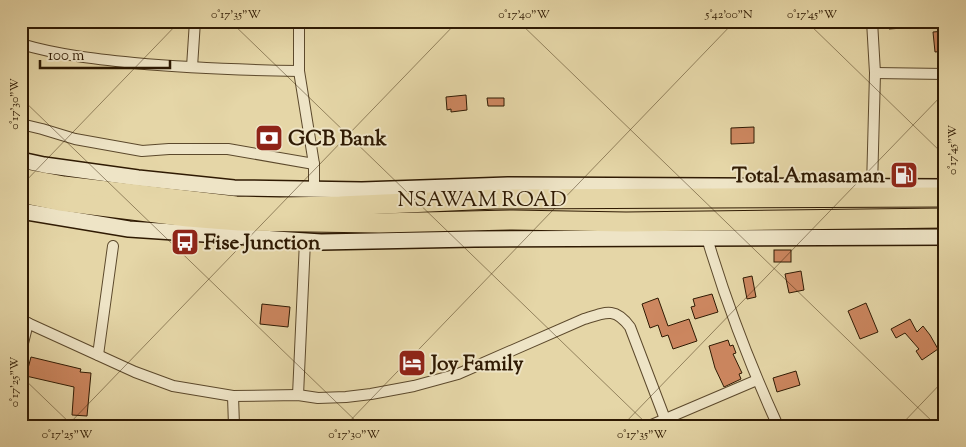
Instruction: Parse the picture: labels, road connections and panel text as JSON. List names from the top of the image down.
{
  "streets": {
    "highway": ["NSAWAM ROAD"]
  },
  "places": {
    "bank": ["GCB Bank"],
    "fuel station": ["Total Amasaman"],
    "bus stop": ["Fise Junction"],
    "hotel": ["Joy Family"]
  },
  "scale_bar": "100 m",
  "coordinates": [
    "0°17'35\"W",
    "0°17'40\"W",
    "5°42'00\"N",
    "0°17'45\"W",
    "0°17'30\"W",
    "0°17'25\"W"
  ]
}
